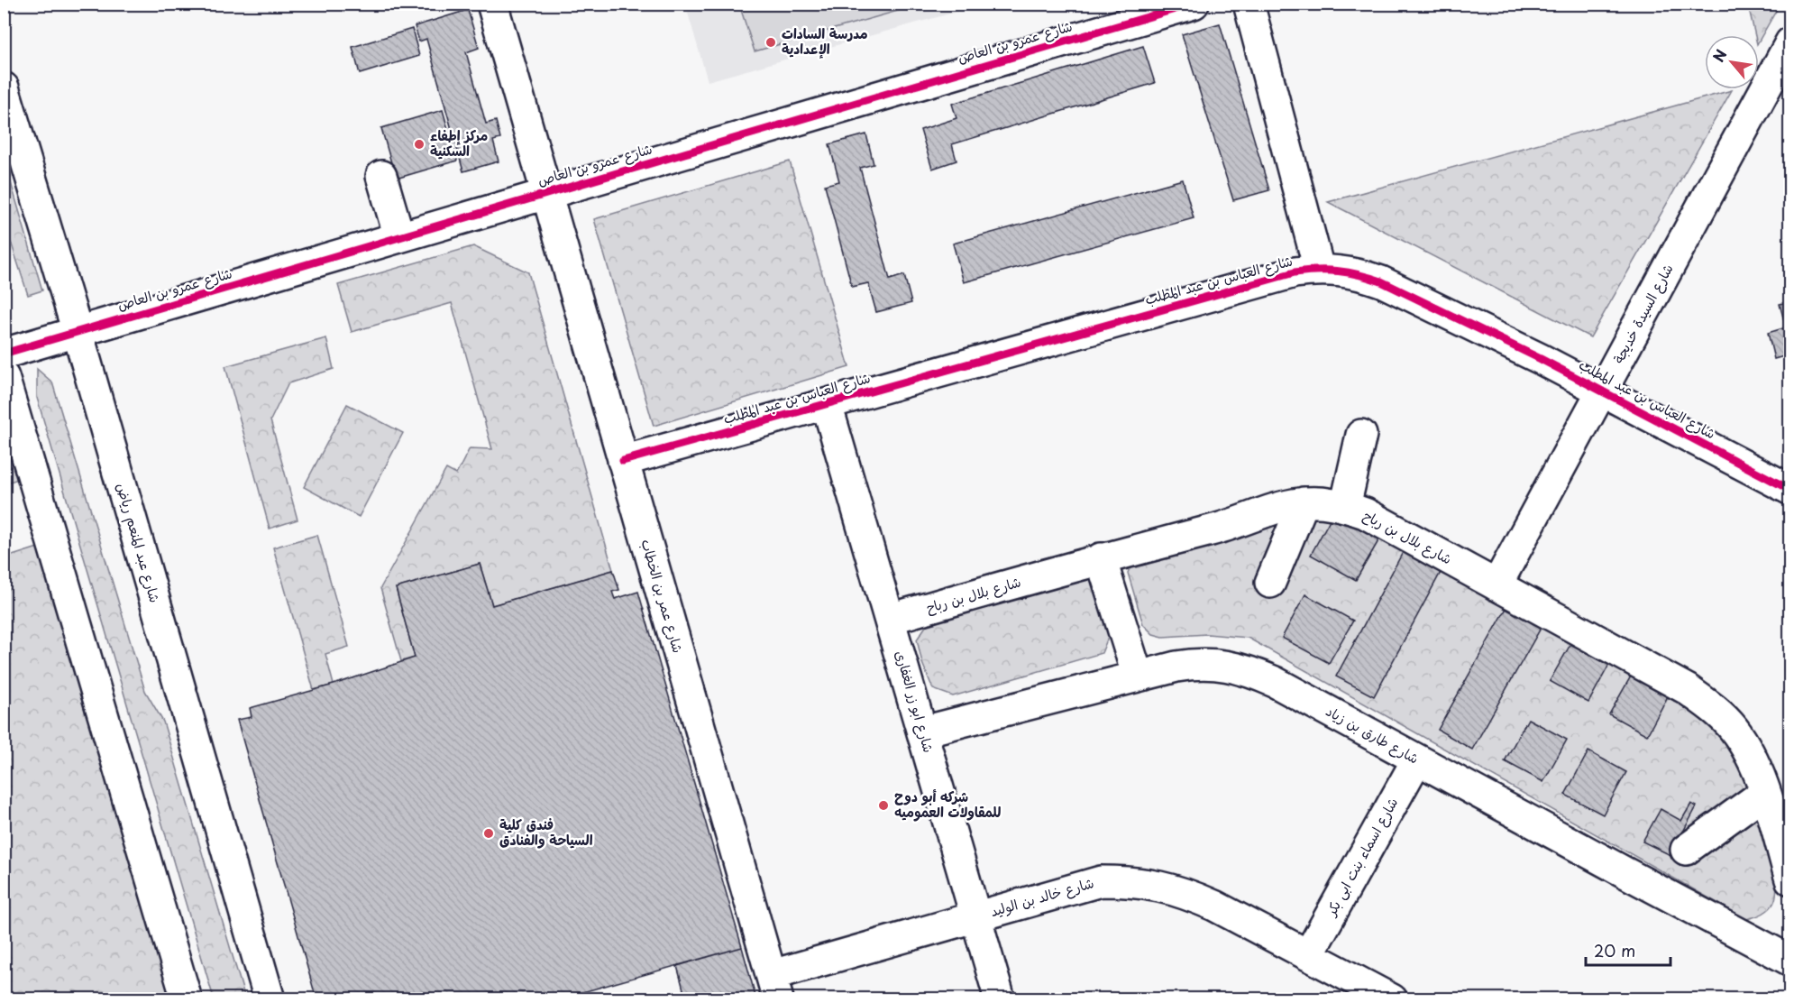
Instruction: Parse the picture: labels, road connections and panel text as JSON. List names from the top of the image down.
{
  "streets": {
    "street": [
      "شارع عمرو بن العاص",
      "شارع العباس بن عبد المطلب",
      "شارع السيدة خديجة",
      "شارع بلال بن رباح",
      "شارع عبد المنعم رياض",
      "شارع عمر بن الخطاب",
      "شارع ابو زر الغفارى",
      "شارع طارق بن زياد",
      "شارع اسماء بنت ابى بكر",
      "شارع خالد بن الوليد"
    ]
  },
  "crossings": [
    ["شارع عمرو بن العاص", "شارع عبد المنعم رياض"],
    ["شارع عمرو بن العاص", "شارع عمر بن الخطاب"],
    ["شارع العباس بن عبد المطلب", "شارع السيدة خديجة"],
    ["شارع العباس بن عبد المطلب", "شارع عمر بن الخطاب"],
    ["شارع العباس بن عبد المطلب", "شارع ابو زر الغفارى"],
    ["شارع السيدة خديجة", "شارع بلال بن رباح"],
    ["شارع بلال بن رباح", "شارع ابو زر الغفارى"],
    ["شارع عمر بن الخطاب", "شارع خالد بن الوليد"],
    ["شارع ابو زر الغفارى", "شارع طارق بن زياد"],
    ["شارع ابو زر الغفارى", "شارع خالد بن الوليد"],
    ["شارع طارق بن زياد", "شارع اسماء بنت ابى بكر"],
    ["شارع اسماء بنت ابى بكر", "شارع خالد بن الوليد"]
  ],
  "places": [
    "مدرسة السادات الإعدادية",
    "مركز إطفاء السكنية",
    "شركه أبو دوح للمقاولات العموميه",
    "فندق كلية السياحة والفنادق"
  ],
  "scale_bar": "20 m",
  "north": "top left"
}
